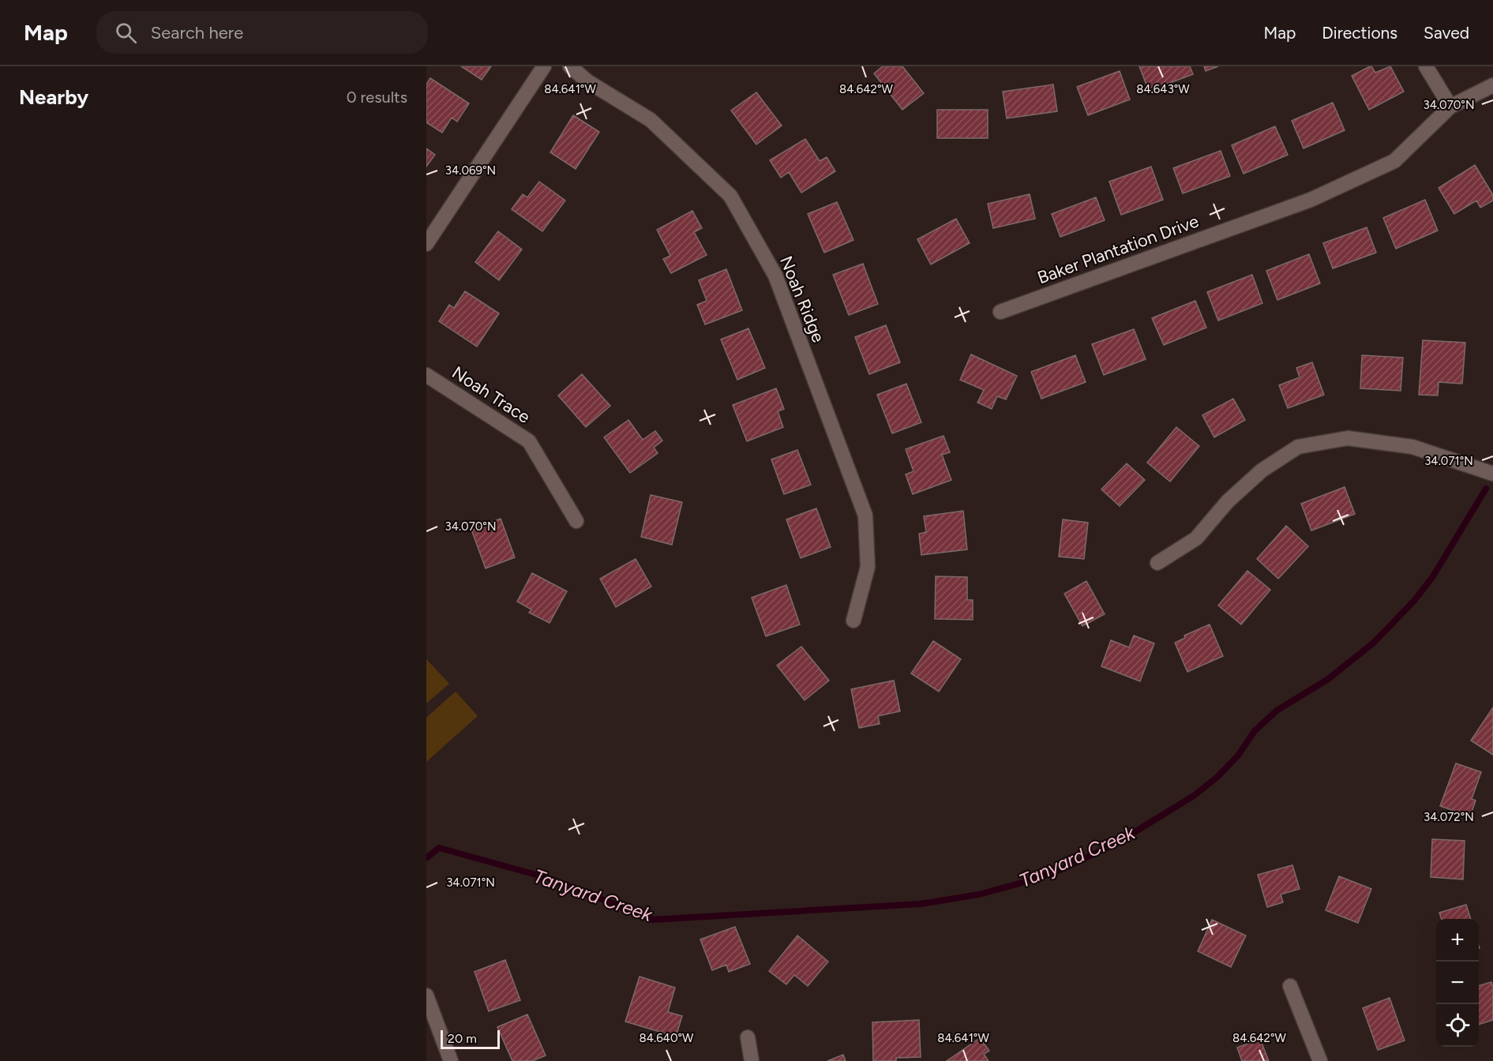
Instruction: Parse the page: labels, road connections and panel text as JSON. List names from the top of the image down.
{
  "streets": {
    "street": ["Baker Plantation Drive", "Noah Ridge", "Noah Trace"]
  },
  "water": ["Tanyard Creek"],
  "scale_bar": "20 m",
  "page": {
    "header": "Map",
    "search": "Search here",
    "nav": ["Map", "Directions", "Saved"],
    "heading": ["Nearby", "0 results"],
    "map_buttons": ["+", "−"],
    "scale": "20 m"
  },
  "coordinates": [
    "84.643°W",
    "84.641°W",
    "84.642°W",
    "34.070°N",
    "34.069°N",
    "34.071°N",
    "34.072°N",
    "84.640°W"
  ]
}
